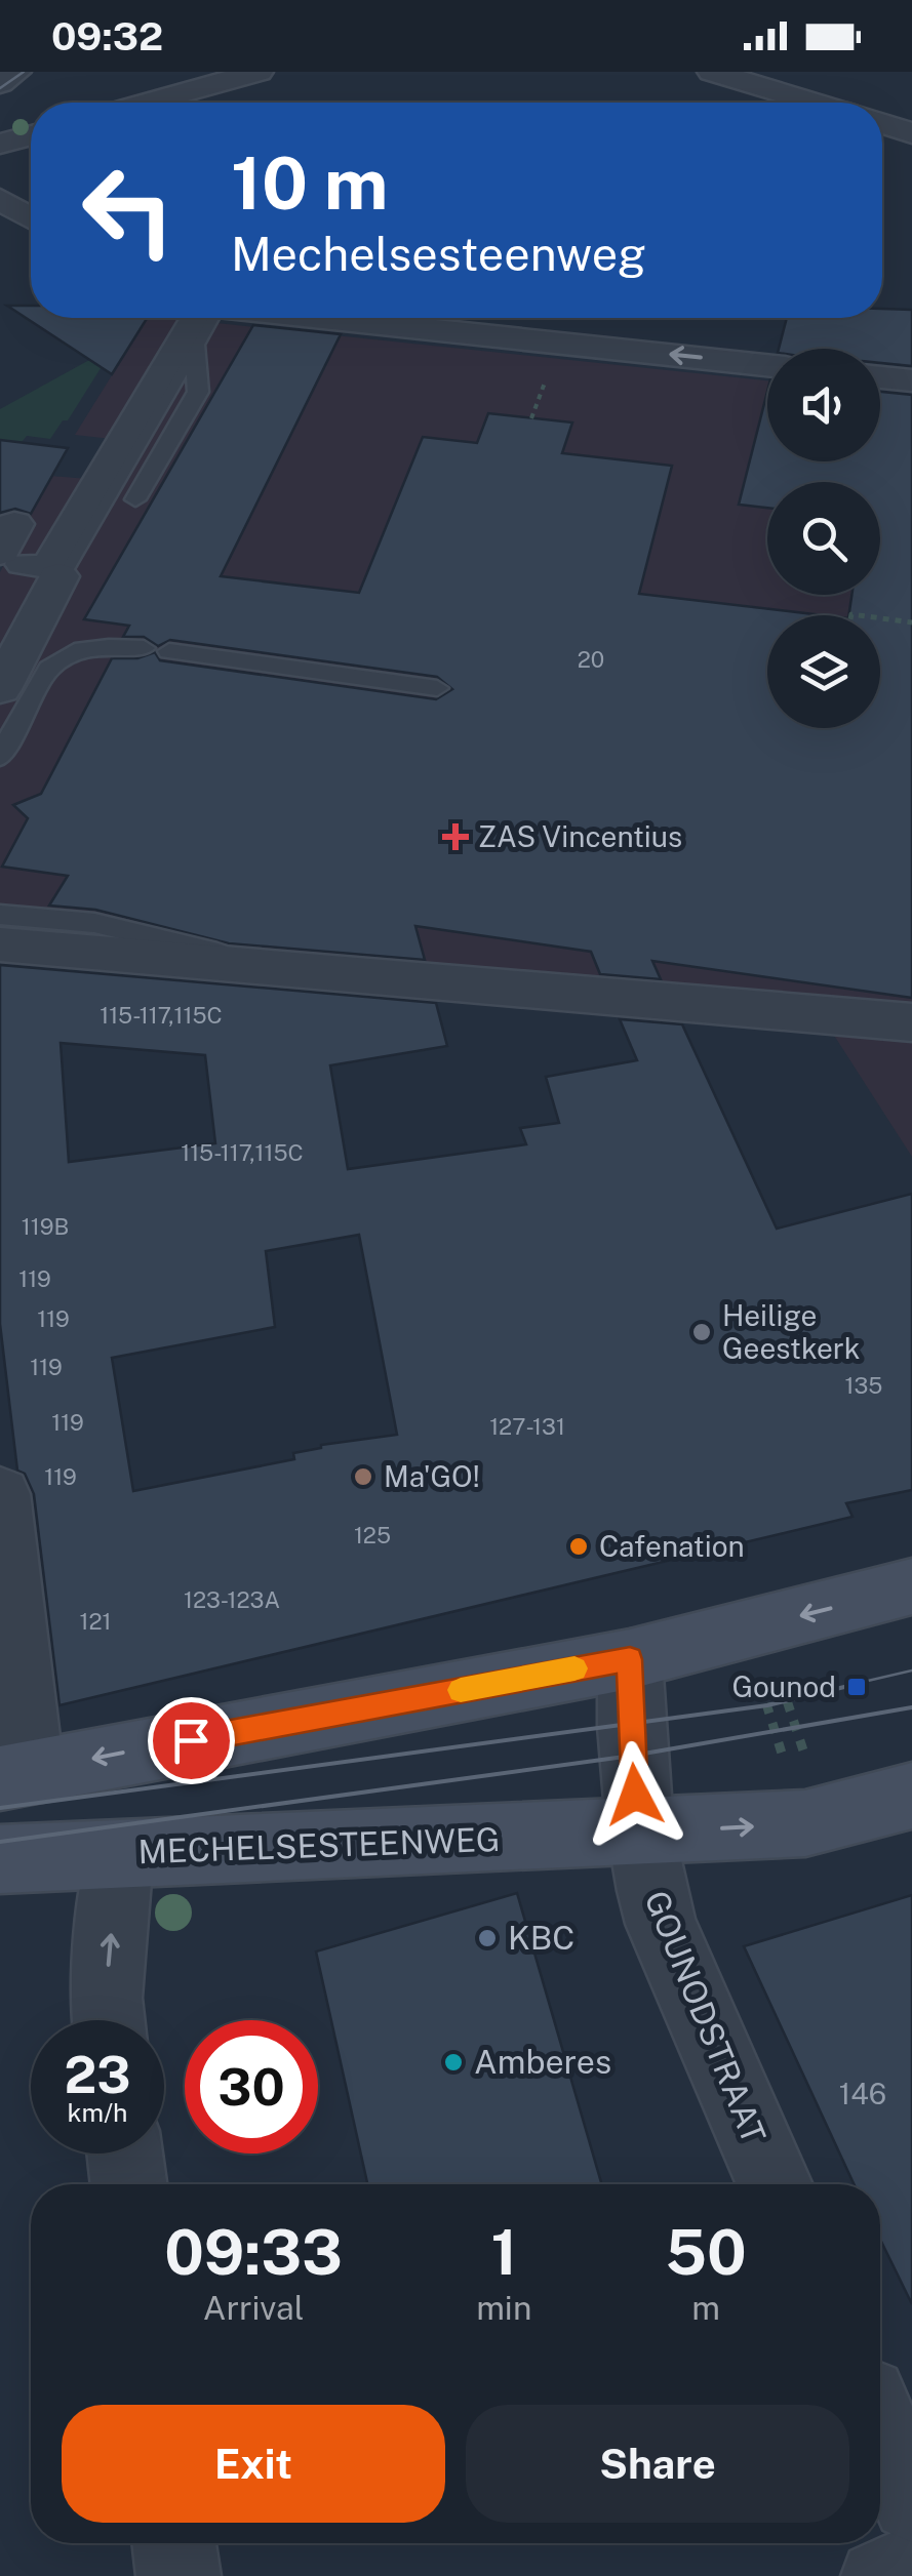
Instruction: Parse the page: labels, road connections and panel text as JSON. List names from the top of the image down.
{
  "streets": {
    "main road": ["MECHELSESTEENWEG"],
    "street": ["GOUNODSTRAAT"]
  },
  "crossings": [
    ["MECHELSESTEENWEG", "GOUNODSTRAAT"]
  ],
  "places": {
    "health": ["ZAS Vincentius"],
    "other": [
      "Heilige Geestkerk",
      "Ma'GO!",
      "Cafenation",
      "KBC",
      "Amberes"
    ],
    "transit": ["Gounod"]
  },
  "house_numbers": [
    "20",
    "115-117,115C",
    "115-117,115C",
    "119B",
    "119",
    "119",
    "119",
    "135",
    "119",
    "127-131",
    "119",
    "125",
    "123-123A",
    "121",
    "146"
  ],
  "page": {
    "status": "09:32",
    "turn": ["10 m", "Mechelsesteenweg"],
    "speed": "23 km/h",
    "limit": "30",
    "eta": [
      "09:33",
      "Arrival",
      "1",
      "min",
      "50",
      "m"
    ],
    "buttons": ["Exit", "Share"]
  }
}
